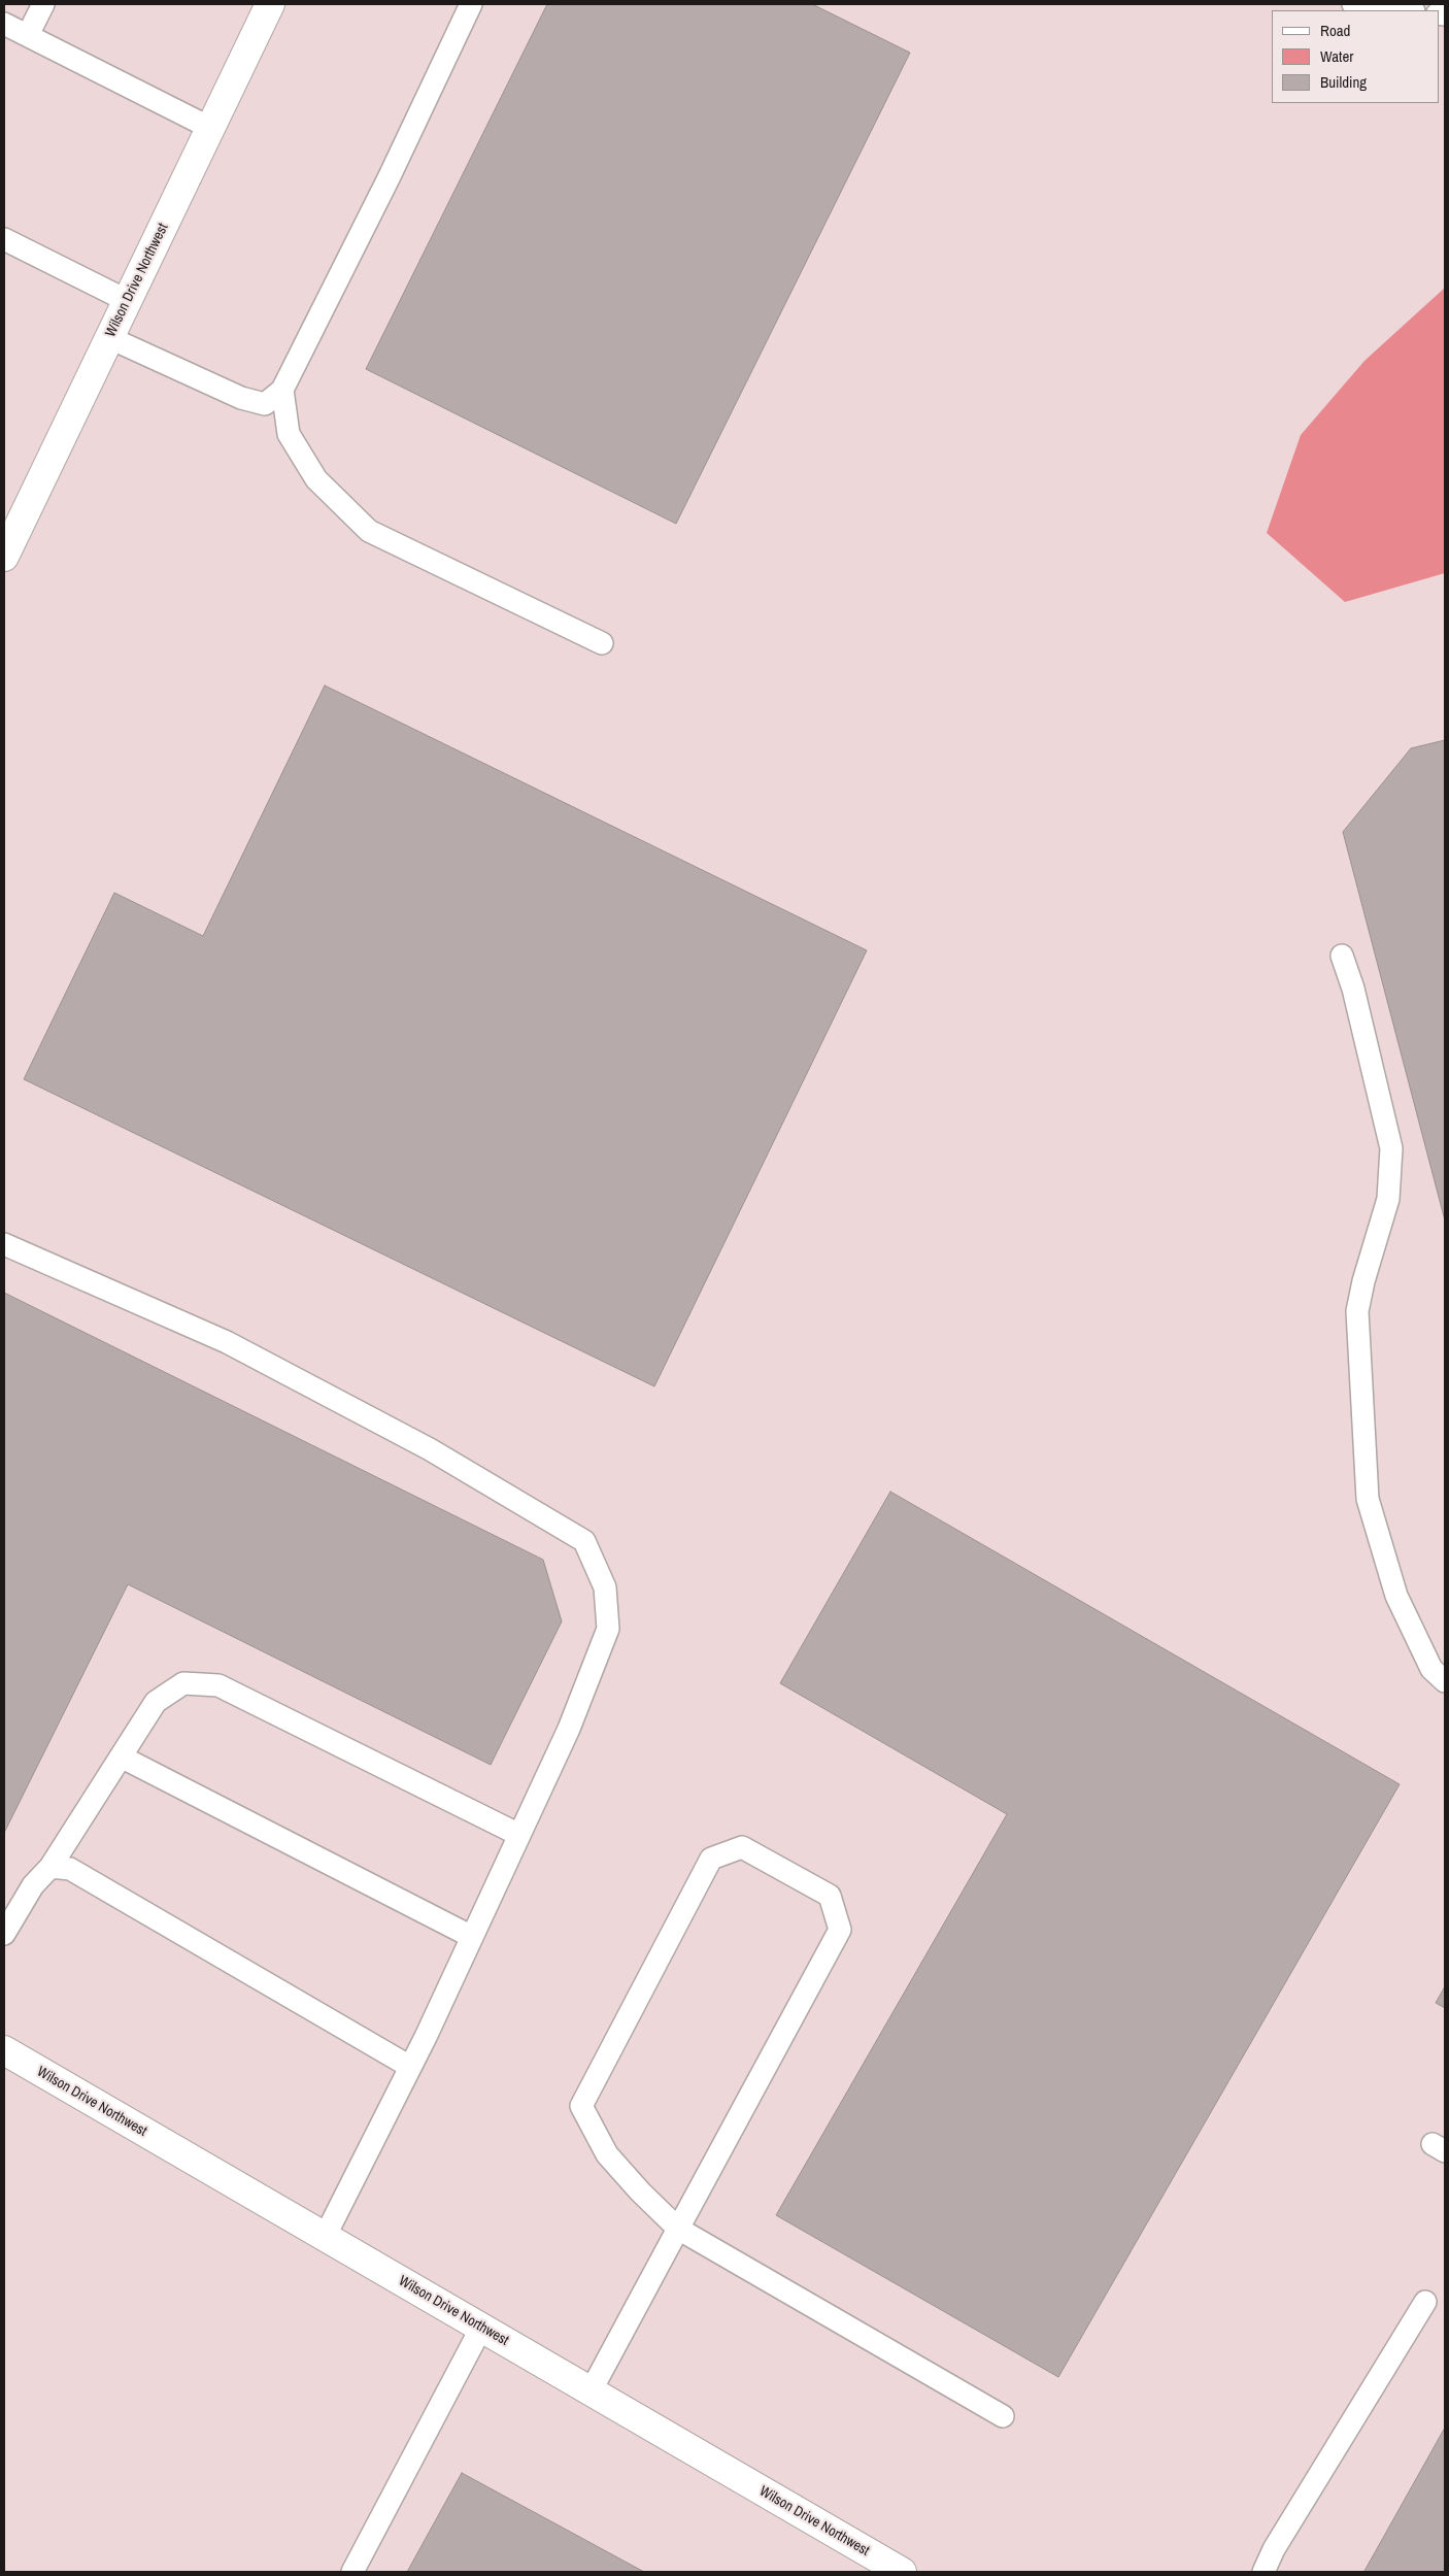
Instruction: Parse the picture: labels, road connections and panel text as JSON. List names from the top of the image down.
{
  "streets": {
    "street": ["Wilson Drive Northwest"]
  },
  "legend": ["Road", "Water", "Building"]
}
